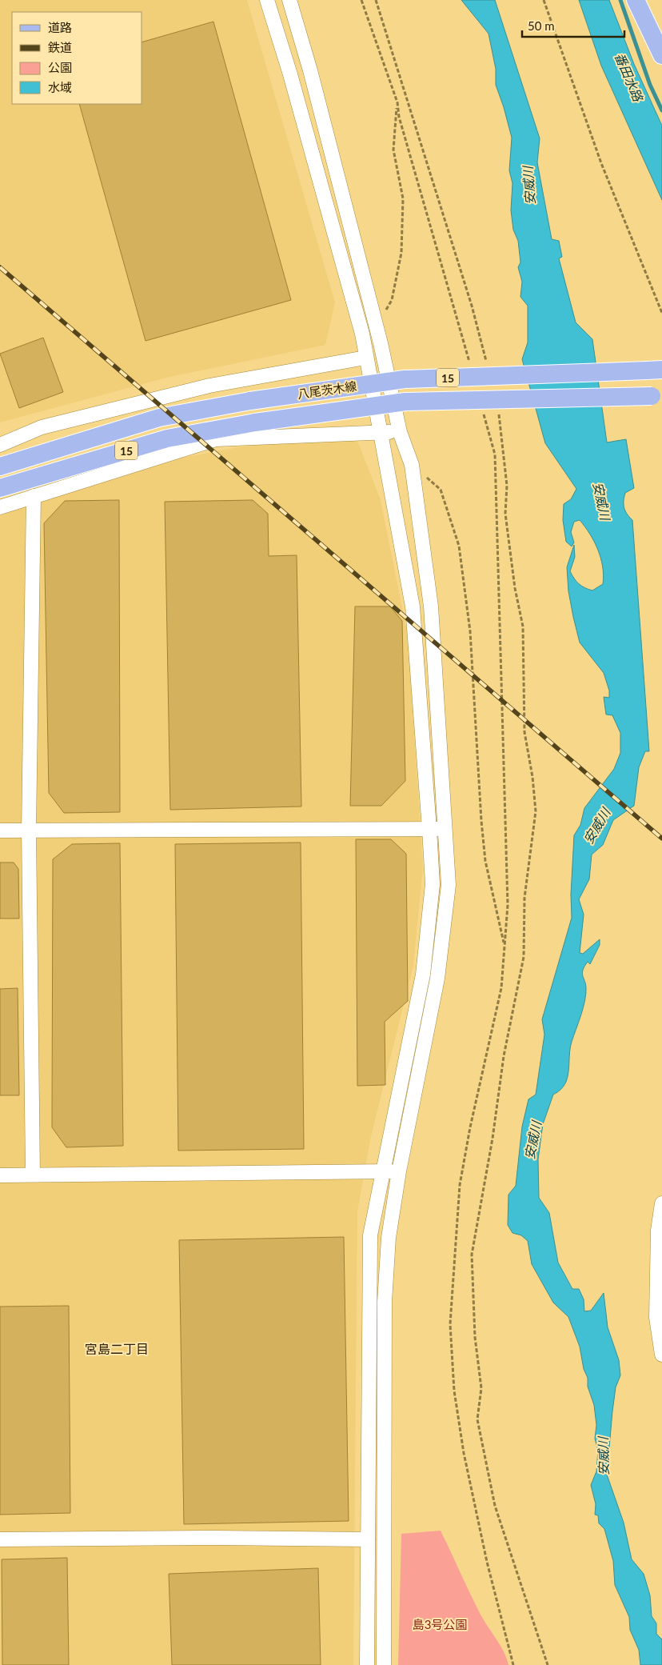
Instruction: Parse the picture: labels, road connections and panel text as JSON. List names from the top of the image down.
{
  "streets": {
    "main road": ["15", "八尾茨木線"]
  },
  "districts": ["宮島二丁目"],
  "water": ["番田水路", "安威川"],
  "parks": ["島3号公園"],
  "legend": [
    "道路",
    "鉄道",
    "公園",
    "水域"
  ],
  "scale_bar": "50 m"
}
